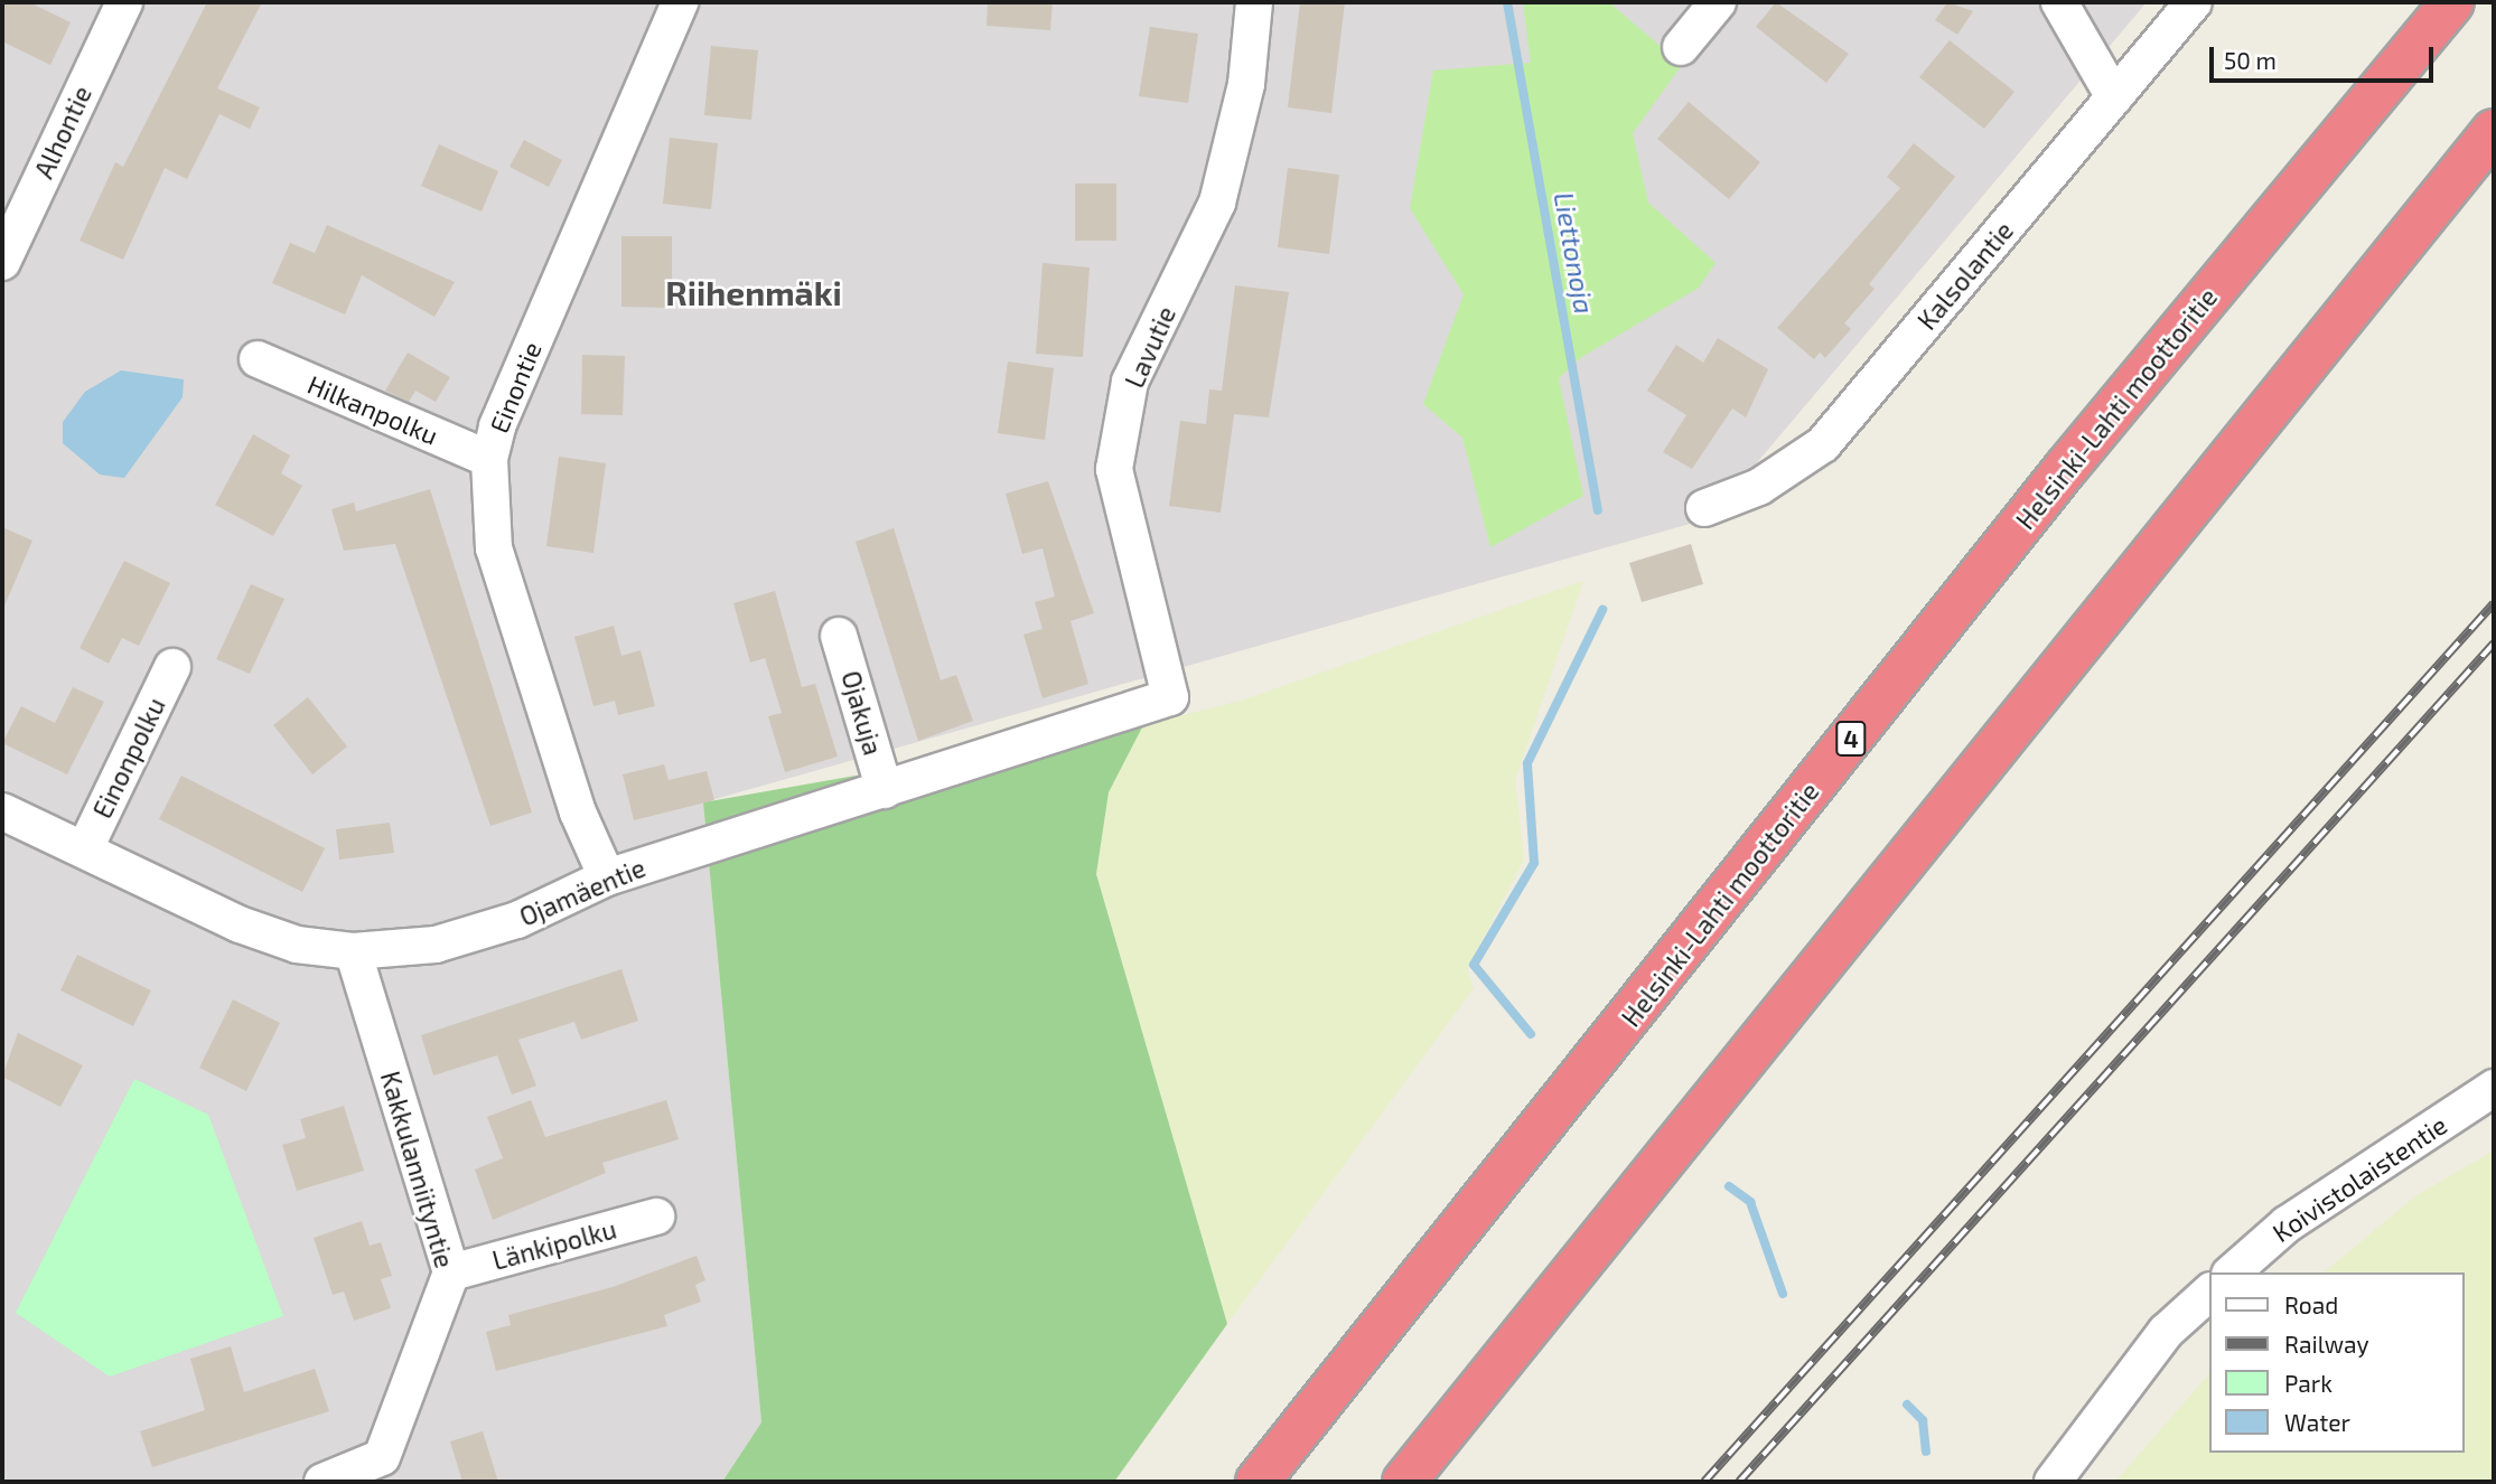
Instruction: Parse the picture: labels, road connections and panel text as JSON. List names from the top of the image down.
{
  "streets": {
    "highway": ["Helsinki-Lahti moottoritie", "4"],
    "street": [
      "Alhontie",
      "Kalsolantie",
      "Lavutie",
      "Einontie",
      "Hilkanpolku",
      "Ojakuja",
      "Einonpolku",
      "Ojamäentie",
      "Kakkulanniityntie",
      "Koivistolaistentie",
      "Länkipolku"
    ]
  },
  "crossings": [
    ["Lavutie", "Ojamäentie"],
    ["Einontie", "Hilkanpolku"],
    ["Einontie", "Ojamäentie"],
    ["Ojakuja", "Ojamäentie"],
    ["Einonpolku", "Ojamäentie"],
    ["Ojamäentie", "Kakkulanniityntie"],
    ["Kakkulanniityntie", "Länkipolku"]
  ],
  "districts": ["Riihenmäki"],
  "water": ["Liettonoja"],
  "legend": [
    "Road",
    "Railway",
    "Park",
    "Water"
  ],
  "scale_bar": "50 m"
}
